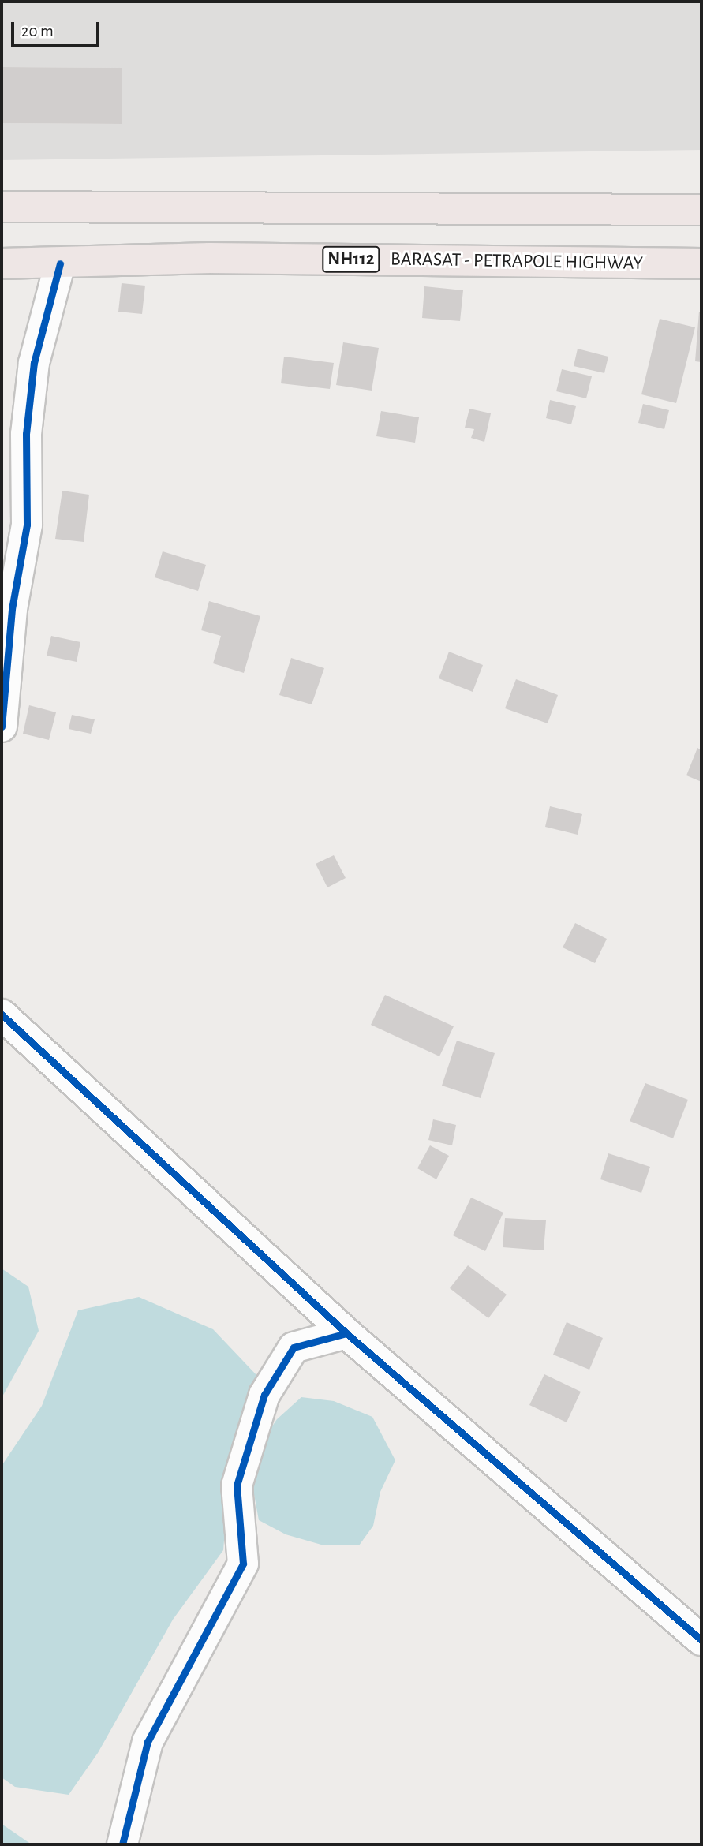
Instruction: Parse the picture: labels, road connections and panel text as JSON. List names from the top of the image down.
{
  "streets": {
    "highway": ["NH112", "BARASAT - PETRAPOLE HIGHWAY"]
  },
  "scale_bar": "20 m"
}
